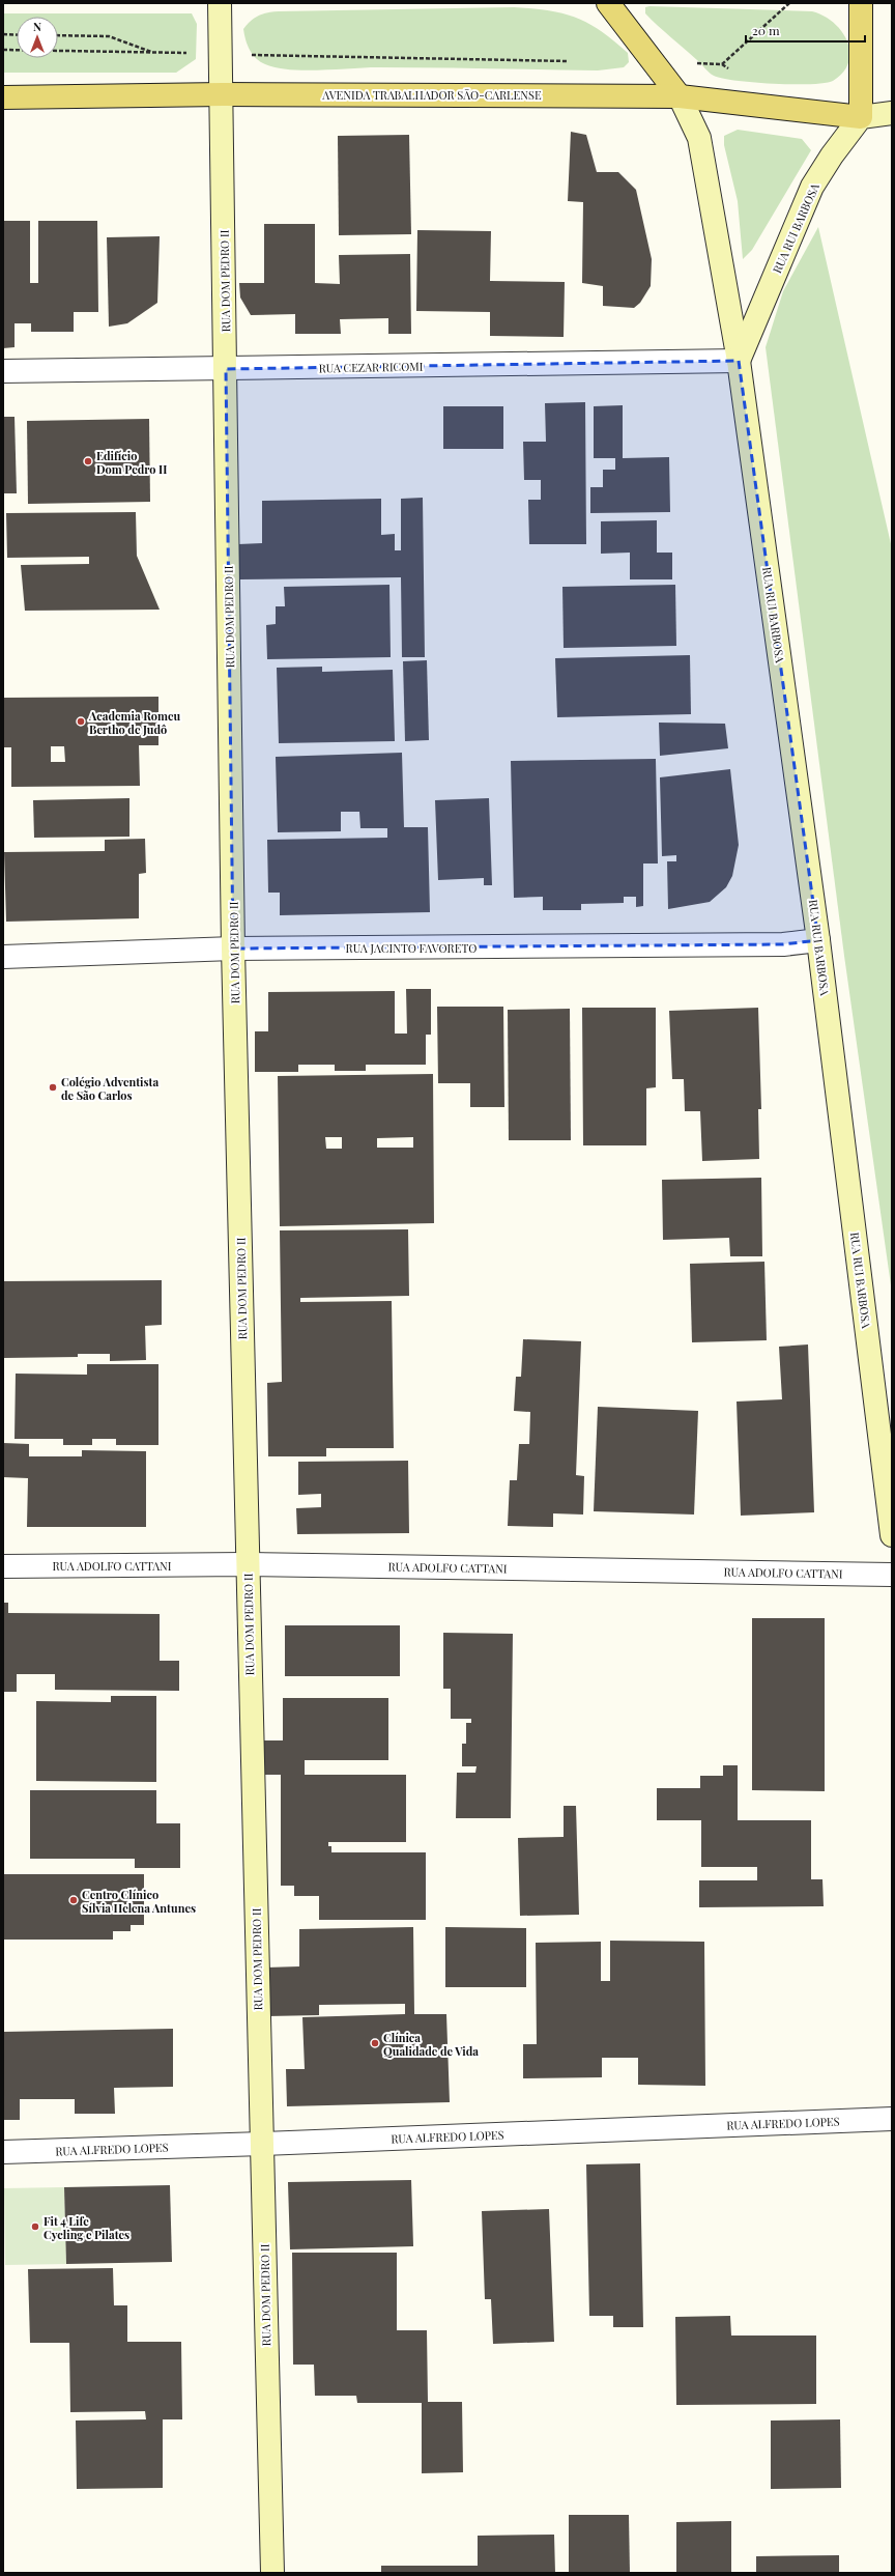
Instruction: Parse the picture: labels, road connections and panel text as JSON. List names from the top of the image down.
{
  "streets": {
    "main road": ["AVENIDA TRABALHADOR SÃO-CARLENSE", "RUA RUI BARBOSA", "RUA DOM PEDRO II"],
    "street": [
      "RUA CEZAR RICOMI",
      "RUA JACINTO FAVORETO",
      "RUA ADOLFO CATTANI",
      "RUA ALFREDO LOPES"
    ]
  },
  "crossings": [
    ["AVENIDA TRABALHADOR SÃO-CARLENSE", "RUA RUI BARBOSA"],
    ["AVENIDA TRABALHADOR SÃO-CARLENSE", "RUA DOM PEDRO II"],
    ["RUA RUI BARBOSA", "RUA CEZAR RICOMI"],
    ["RUA RUI BARBOSA", "RUA JACINTO FAVORETO"],
    ["RUA DOM PEDRO II", "RUA CEZAR RICOMI"],
    ["RUA DOM PEDRO II", "RUA JACINTO FAVORETO"],
    ["RUA DOM PEDRO II", "RUA ADOLFO CATTANI"],
    ["RUA DOM PEDRO II", "RUA ALFREDO LOPES"]
  ],
  "places": [
    "Edifício Dom Pedro II",
    "Academia Romeu Bertho de Judô",
    "Colégio Adventista de São Carlos",
    "Centro Clínico Sílvia Helena Antunes",
    "Clínica Qualidade de Vida",
    "Fit 4 Life Cycling e Pilates"
  ],
  "scale_bar": "20 m",
  "north": "top"
}
